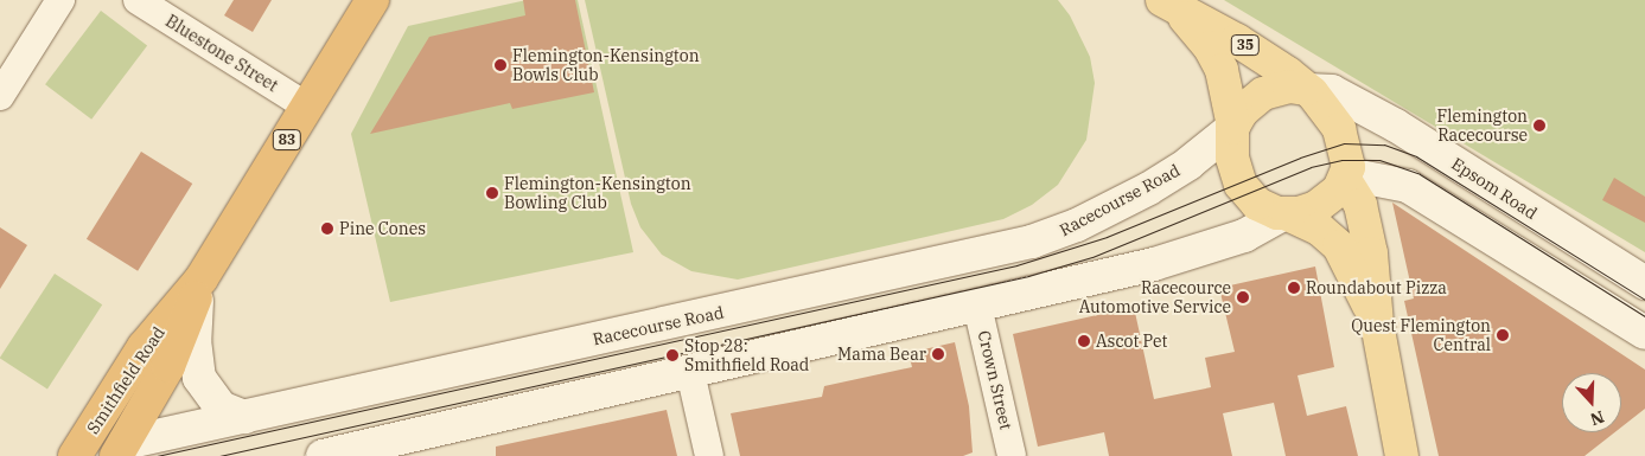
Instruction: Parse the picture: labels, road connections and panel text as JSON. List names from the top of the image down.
{
  "streets": {
    "highway": ["83", "Racecourse Road", "Smithfield Road"],
    "main road": ["35", "Epsom Road"],
    "street": ["Bluestone Street", "Crown Street"]
  },
  "crossings": [
    ["35", "Epsom Road"],
    ["35", "Racecourse Road"],
    ["Bluestone Street", "Smithfield Road"],
    ["Epsom Road", "Racecourse Road"],
    ["Racecourse Road", "Smithfield Road"]
  ],
  "places": [
    "Flemington-Kensington Bowls Club",
    "Flemington Racecourse",
    "Flemington-Kensington Bowling Club",
    "Pine Cones",
    "Roundabout Pizza",
    "Racecource Automotive Service",
    "Quest Flemington Central",
    "Ascot Pet",
    "Mama Bear",
    "Stop 28: Smithfield Road"
  ],
  "north": "bottom"
}
